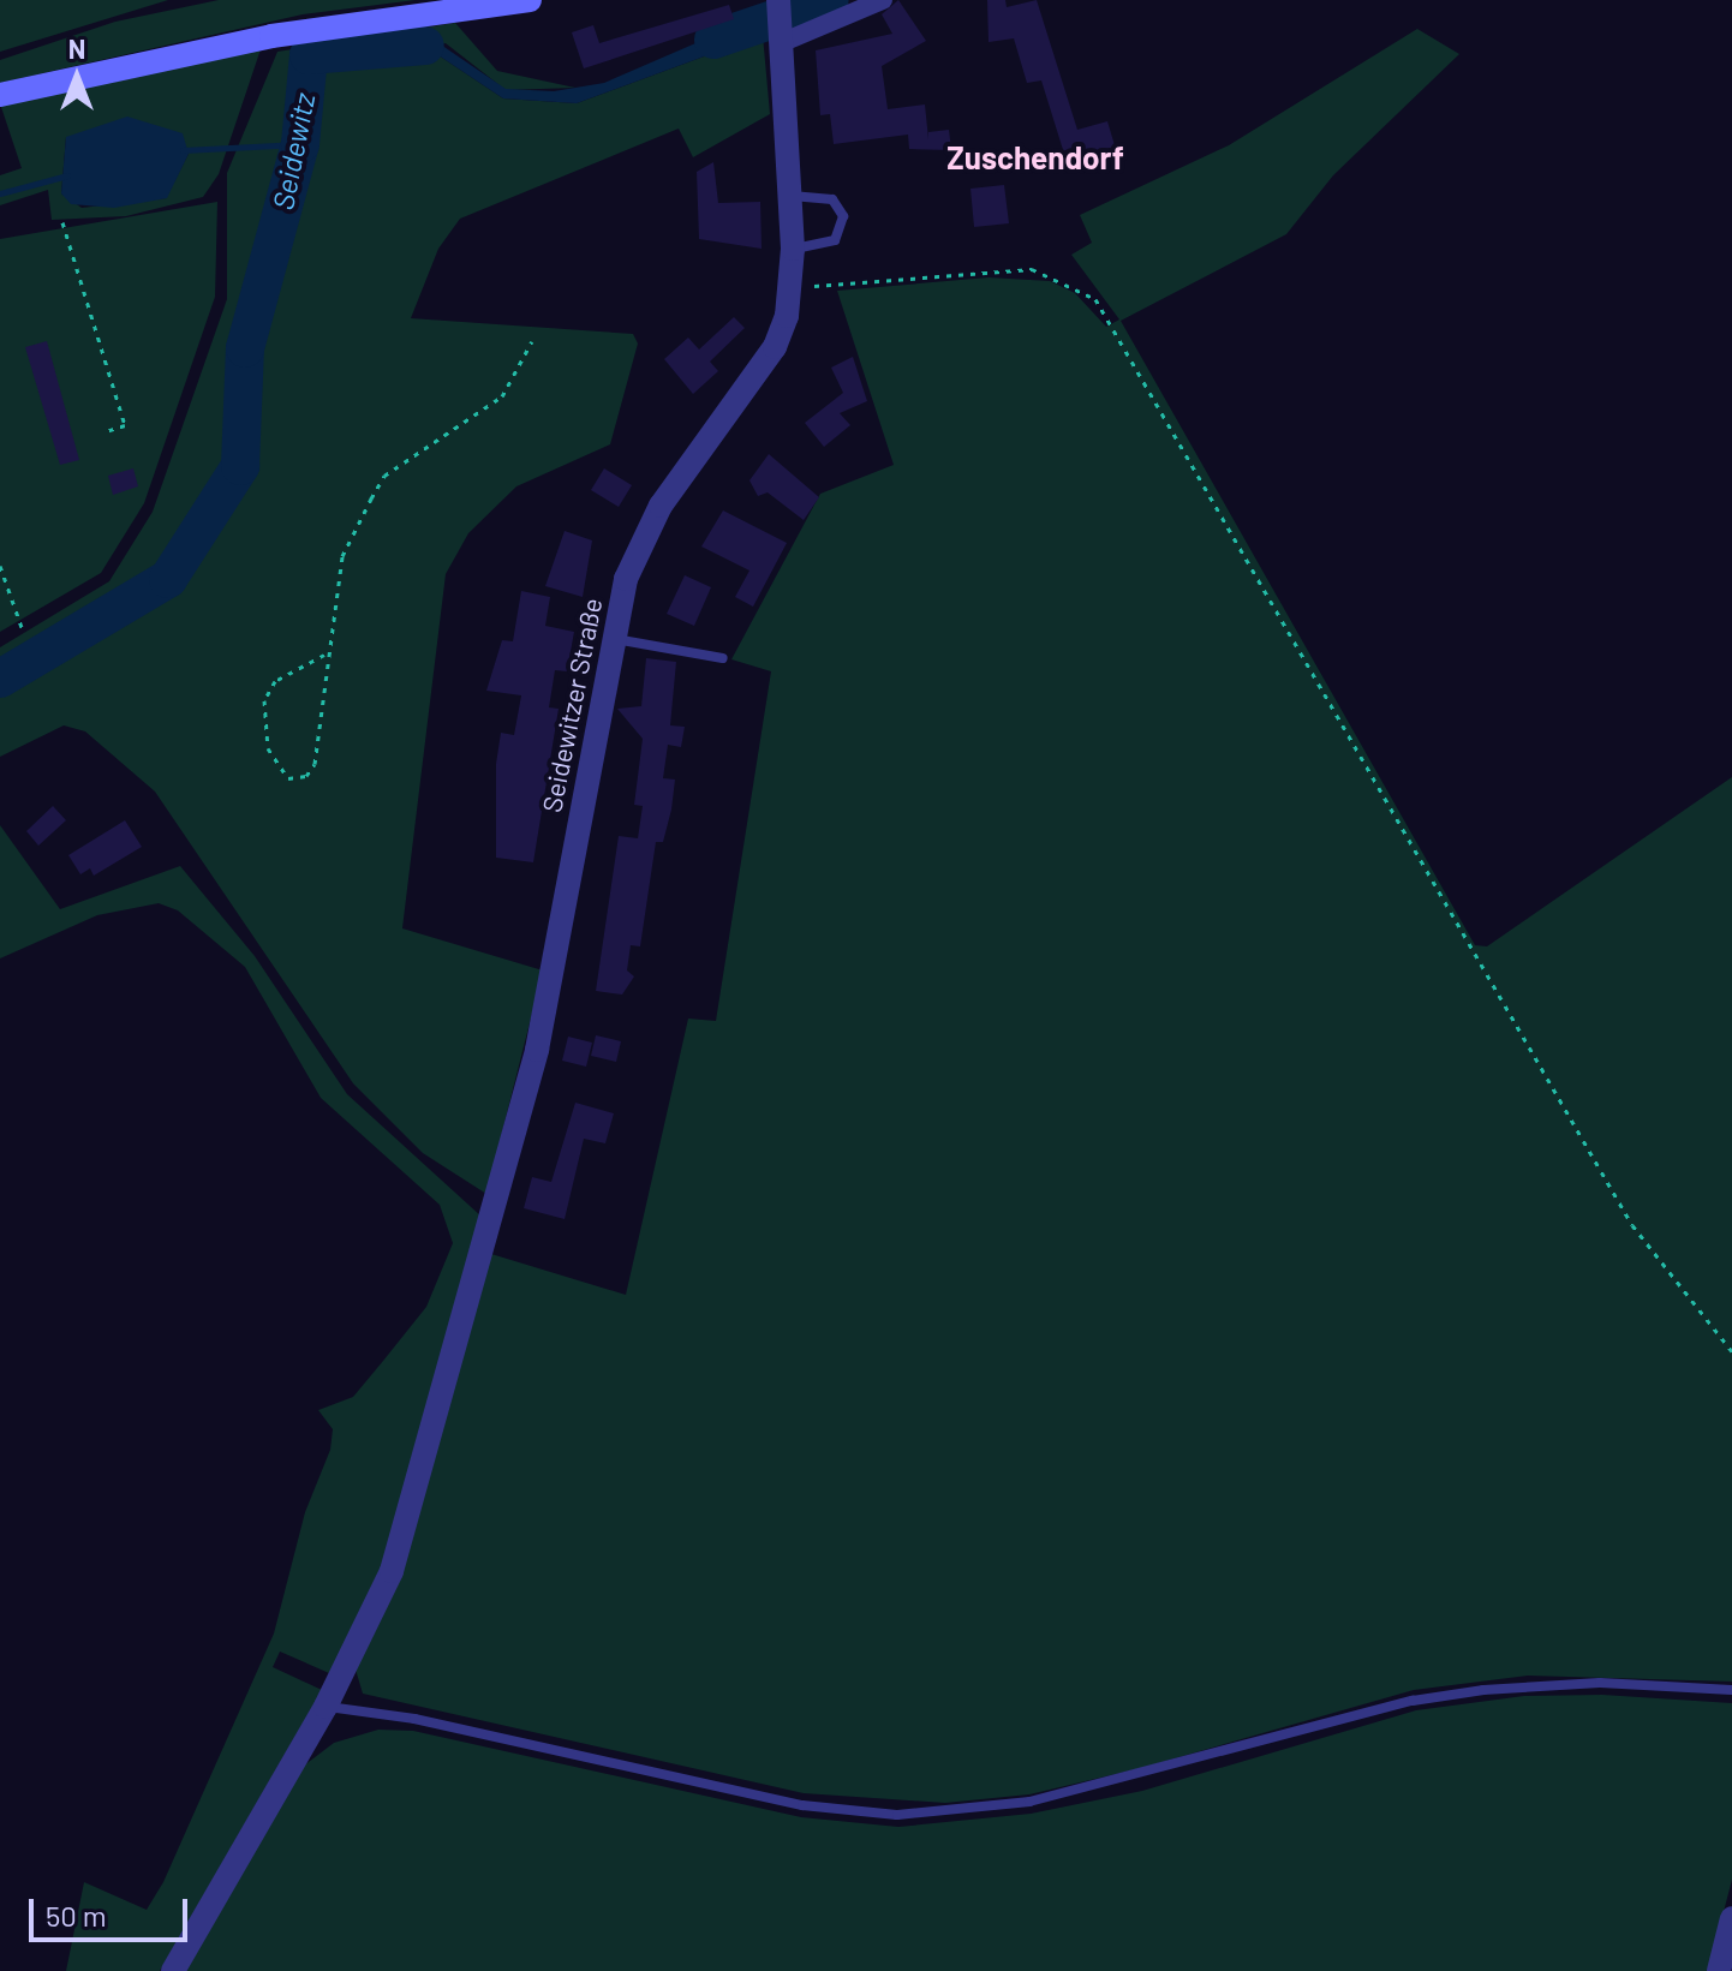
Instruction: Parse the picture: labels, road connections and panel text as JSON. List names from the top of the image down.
{
  "streets": {
    "street": ["Seidewitzer Straße"]
  },
  "districts": ["Zuschendorf"],
  "water": ["Seidewitz"],
  "scale_bar": "50 m",
  "north": "top"
}
